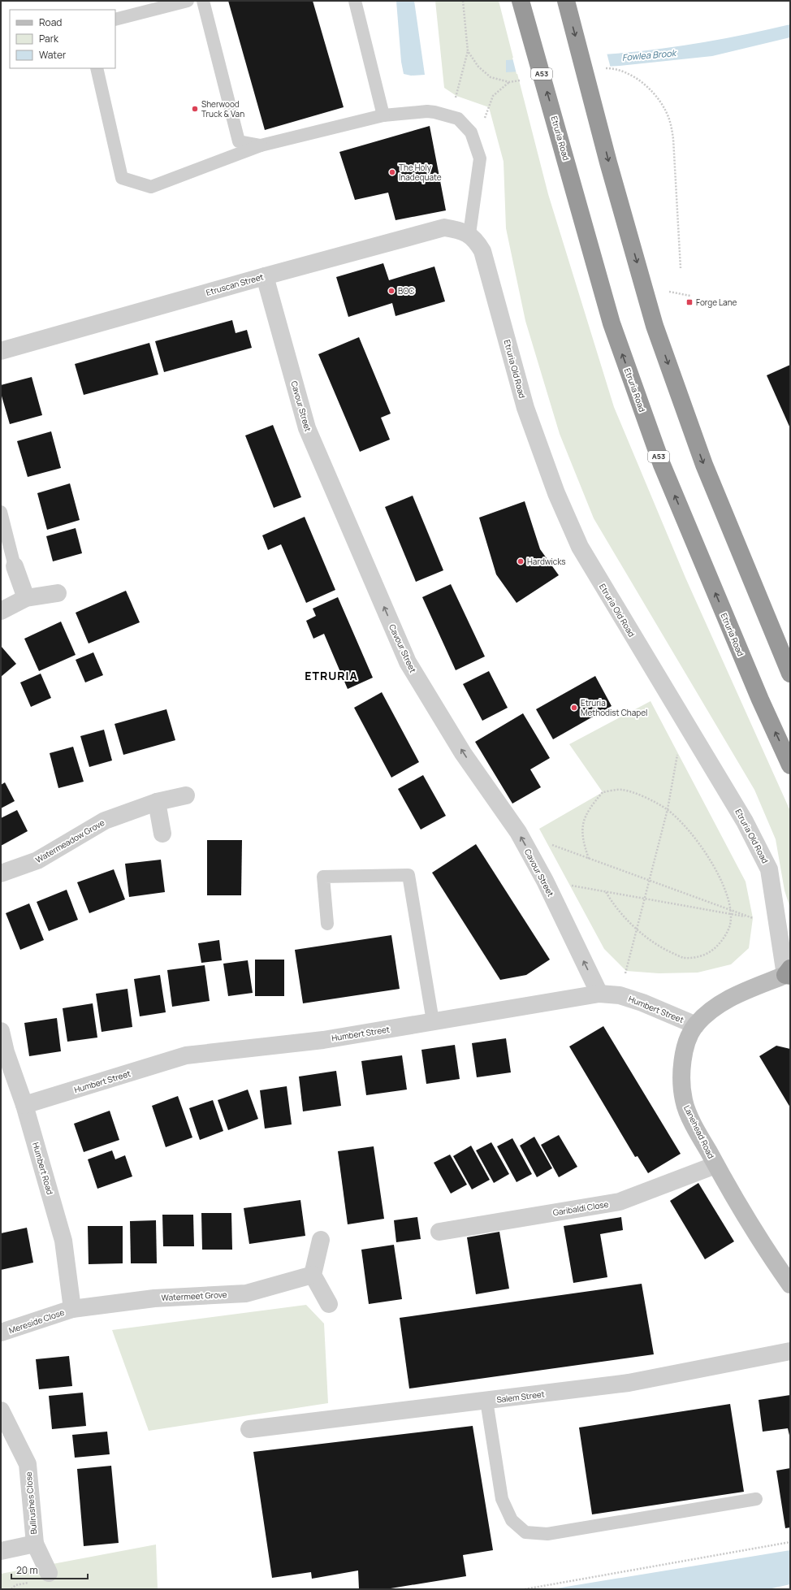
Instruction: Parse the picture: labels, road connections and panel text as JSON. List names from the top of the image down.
{
  "streets": {
    "highway": ["A53", "Etruria Road"],
    "street": [
      "Etruscan Street",
      "Etruria Old Road",
      "Cavour Street",
      "Watermeadow Grove",
      "Humbert Street",
      "Lanehead Road",
      "Humbert Road",
      "Garibaldi Close",
      "Watermeet Grove",
      "Mereside Close",
      "Salem Street",
      "Bullrushes Close"
    ]
  },
  "crossings": [
    ["Etruscan Street", "Etruria Old Road"],
    ["Etruscan Street", "Cavour Street"],
    ["Etruria Old Road", "Lanehead Road"],
    ["Cavour Street", "Humbert Street"],
    ["Humbert Street", "Lanehead Road"],
    ["Humbert Street", "Humbert Road"],
    ["Lanehead Road", "Garibaldi Close"],
    ["Humbert Road", "Watermeet Grove"],
    ["Humbert Road", "Mereside Close"],
    ["Watermeet Grove", "Mereside Close"]
  ],
  "one_way": ["Cavour Street"],
  "districts": ["ETRURIA"],
  "water": ["Fowlea Brook"],
  "places": {
    "other": [
      "Sherwood Truck & Van",
      "The Holy Inadequate",
      "BOC",
      "Hardwicks",
      "Etruria Methodist Chapel"
    ],
    "transit": ["Forge Lane"]
  },
  "legend": ["Road", "Park", "Water"],
  "scale_bar": "20 m"
}
